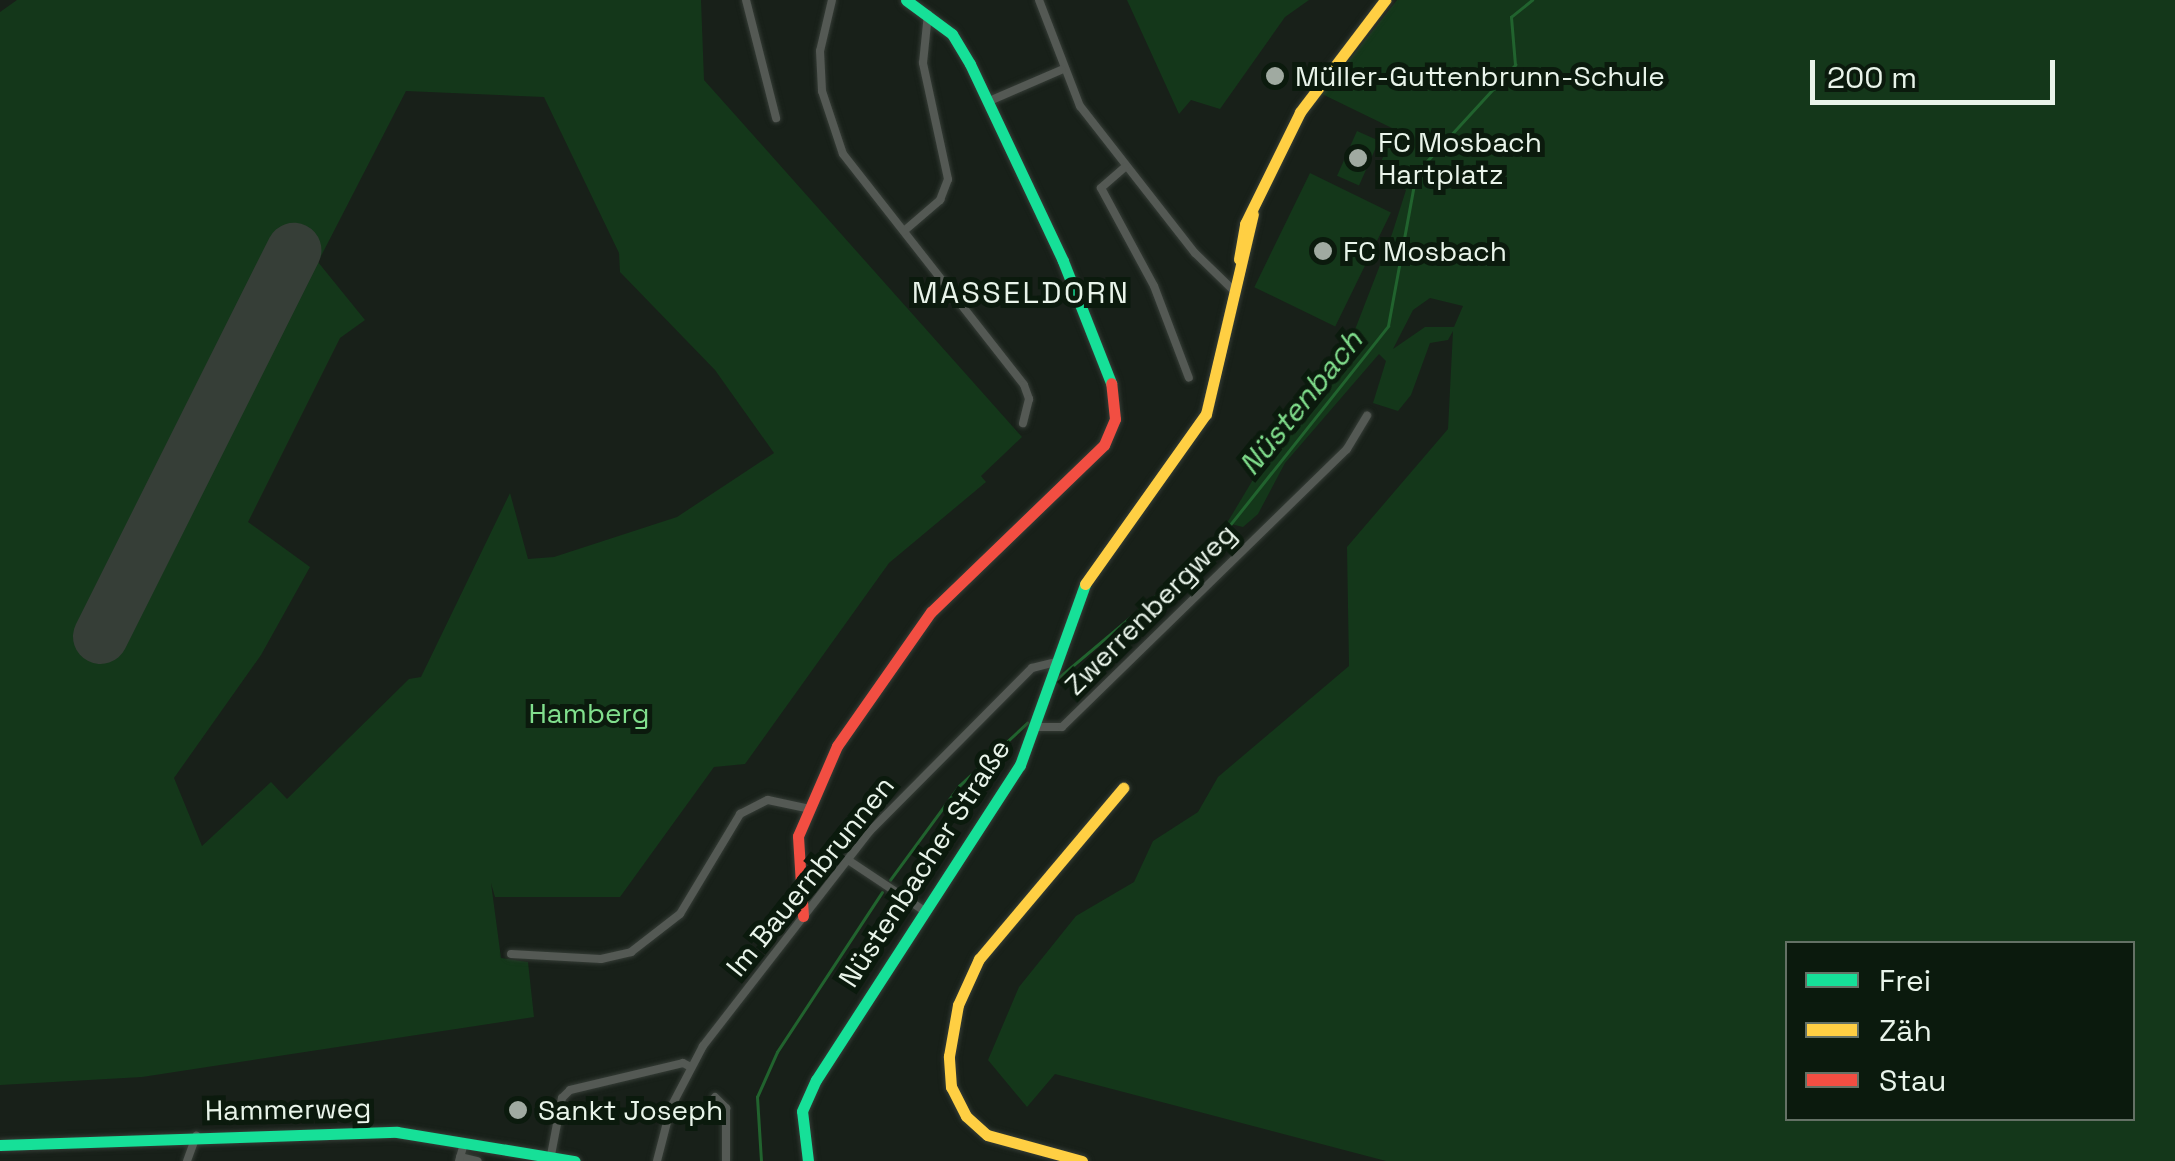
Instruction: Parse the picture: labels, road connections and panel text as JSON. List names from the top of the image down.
{
  "streets": {
    "street": [
      "Zwerrenbergweg",
      "Nüstenbacher Straße",
      "Im Bauernbrunnen",
      "Hammerweg"
    ]
  },
  "crossings": [
    ["Zwerrenbergweg", "Nüstenbacher Straße"],
    ["Nüstenbacher Straße", "Im Bauernbrunnen"]
  ],
  "districts": ["MASSELDORN"],
  "water": ["Nüstenbach"],
  "parks": ["Hamberg"],
  "places": [
    "Müller-Guttenbrunn-Schule",
    "FC Mosbach Hartplatz",
    "FC Mosbach",
    "Sankt Joseph"
  ],
  "legend": ["Frei", "Zäh", "Stau"],
  "scale_bar": "200 m"
}
